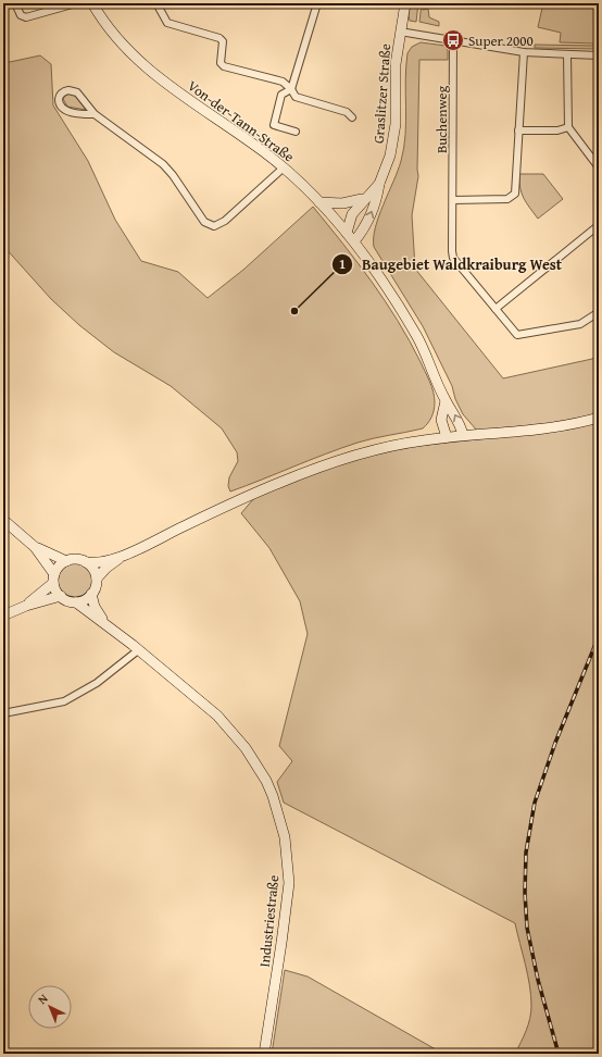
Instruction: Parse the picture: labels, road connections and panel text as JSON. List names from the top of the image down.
{
  "streets": {
    "street": [
      "Graslitzer Straße",
      "Buchenweg",
      "Von-der-Tann-Straße",
      "Industriestraße"
    ]
  },
  "crossings": [
    ["Graslitzer Straße", "Von-der-Tann-Straße"]
  ],
  "places": {
    "bus stop": ["Super 2000"],
    "other": ["Baugebiet Waldkraiburg West"]
  },
  "north": "top left"
}
